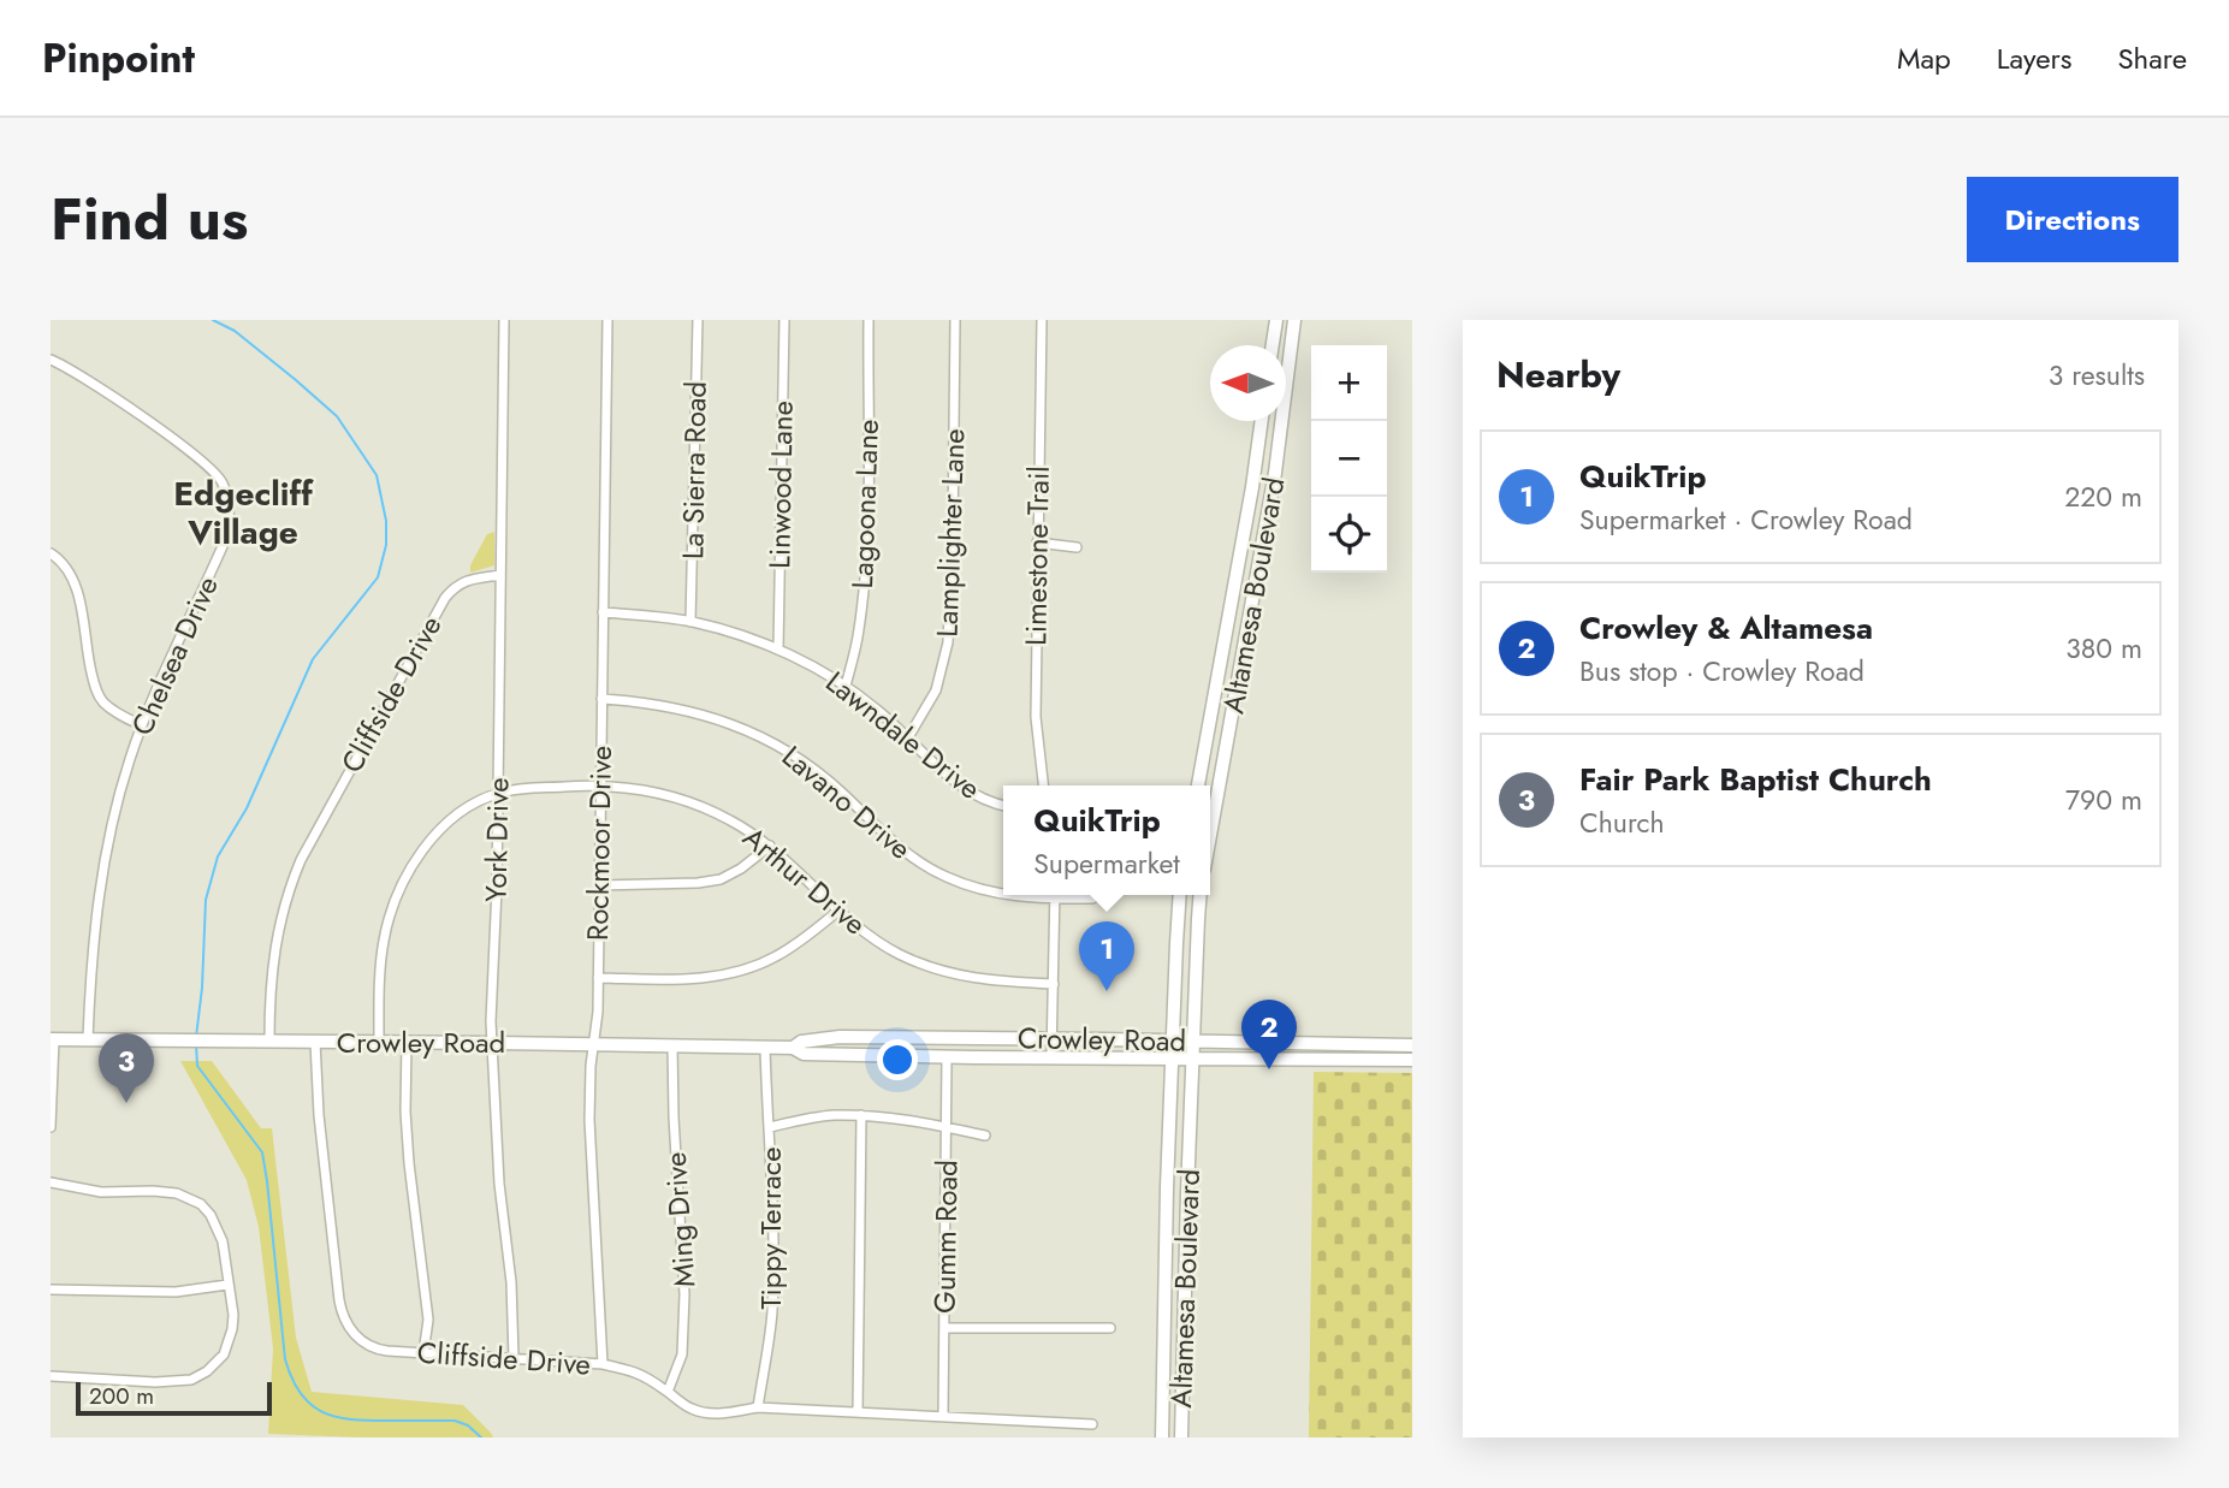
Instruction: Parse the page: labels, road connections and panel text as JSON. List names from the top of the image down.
{
  "streets": {
    "main road": ["Altamesa Boulevard", "Crowley Road"],
    "street": [
      "La Sierra Road",
      "Linwood Lane",
      "Lagoona Lane",
      "Lamplighter Lane",
      "Limestone Trail",
      "Chelsea Drive",
      "Cliffside Drive",
      "Lawndale Drive",
      "Lavano Drive",
      "York Drive",
      "Rockmoor Drive",
      "Arthur Drive",
      "Ming Drive",
      "Tippy Terrace",
      "Gumm Road"
    ]
  },
  "crossings": [
    ["La Sierra Road", "Lawndale Drive"],
    ["Linwood Lane", "Lawndale Drive"],
    ["Lagoona Lane", "Lawndale Drive"],
    ["Lamplighter Lane", "Lawndale Drive"],
    ["Altamesa Boulevard", "Crowley Road"],
    ["Chelsea Drive", "Crowley Road"],
    ["Cliffside Drive", "York Drive"],
    ["Cliffside Drive", "Rockmoor Drive"],
    ["Cliffside Drive", "Crowley Road"],
    ["Cliffside Drive", "Ming Drive"],
    ["Cliffside Drive", "Tippy Terrace"],
    ["Cliffside Drive", "Gumm Road"],
    ["Lawndale Drive", "Rockmoor Drive"],
    ["Lavano Drive", "Rockmoor Drive"],
    ["York Drive", "Arthur Drive"],
    ["York Drive", "Crowley Road"],
    ["Rockmoor Drive", "Arthur Drive"],
    ["Rockmoor Drive", "Crowley Road"],
    ["Arthur Drive", "Crowley Road"],
    ["Crowley Road", "Ming Drive"],
    ["Crowley Road", "Tippy Terrace"],
    ["Crowley Road", "Gumm Road"]
  ],
  "districts": ["Edgecliff Village"],
  "scale_bar": "200 m",
  "north": "left",
  "page": {
    "header": "Pinpoint",
    "nav": ["Map", "Layers", "Share"],
    "title": "Find us",
    "buttons": "Directions",
    "heading": ["Nearby", "3 results"],
    "map_buttons": ["+", "−"],
    "list": [
      {
        "mark": "1",
        "name": "QuikTrip",
        "note": "Supermarket · Crowley Road",
        "value": "220 m"
      },
      {
        "mark": "2",
        "name": "Crowley & Altamesa",
        "note": "Bus stop · Crowley Road",
        "value": "380 m"
      },
      {
        "mark": "3",
        "name": "Fair Park Baptist Church",
        "note": "Church",
        "value": "790 m"
      }
    ],
    "popup": ["QuikTrip", "Supermarket"],
    "pins": ["1", "2", "3"],
    "scale": "200 m"
  }
}
